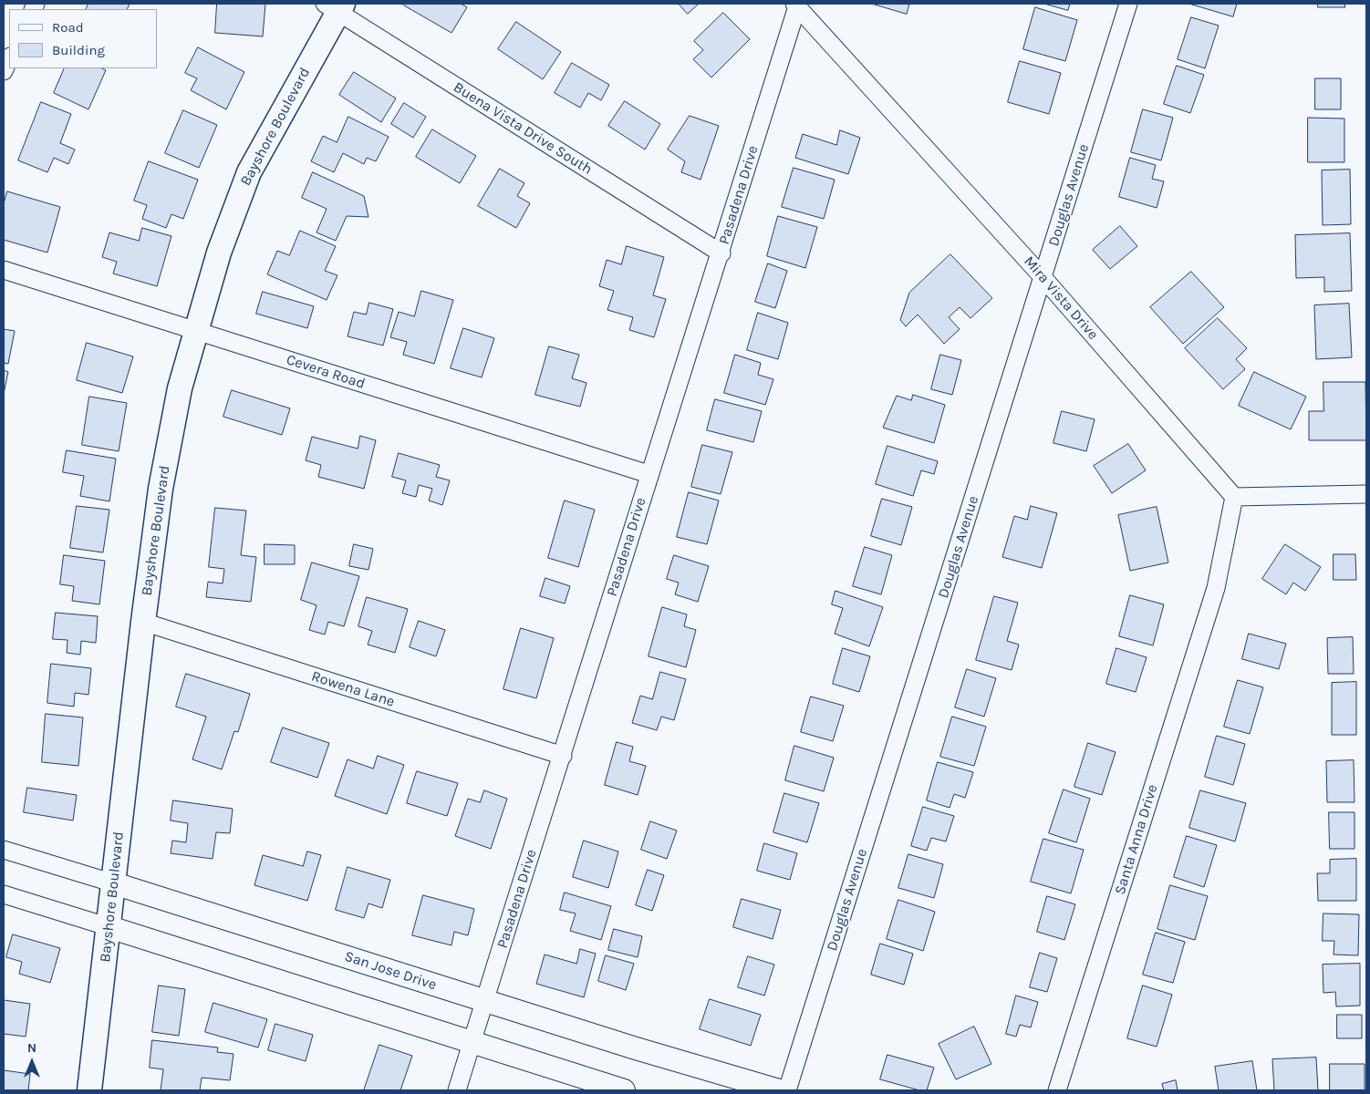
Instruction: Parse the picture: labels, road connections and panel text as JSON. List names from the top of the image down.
{
  "streets": {
    "main road": ["Bayshore Boulevard"],
    "street": [
      "Buena Vista Drive South",
      "Pasadena Drive",
      "Douglas Avenue",
      "Mira Vista Drive",
      "Cevera Road",
      "Rowena Lane",
      "Santa Anna Drive",
      "San Jose Drive"
    ]
  },
  "crossings": [
    ["Bayshore Boulevard", "Buena Vista Drive South"],
    ["Bayshore Boulevard", "Cevera Road"],
    ["Bayshore Boulevard", "Rowena Lane"],
    ["Bayshore Boulevard", "San Jose Drive"],
    ["Buena Vista Drive South", "Pasadena Drive"],
    ["Pasadena Drive", "Mira Vista Drive"],
    ["Pasadena Drive", "Cevera Road"],
    ["Pasadena Drive", "Rowena Lane"],
    ["Pasadena Drive", "San Jose Drive"],
    ["Douglas Avenue", "Mira Vista Drive"],
    ["Mira Vista Drive", "Santa Anna Drive"]
  ],
  "legend": ["Road", "Building"],
  "north": "top"
}
